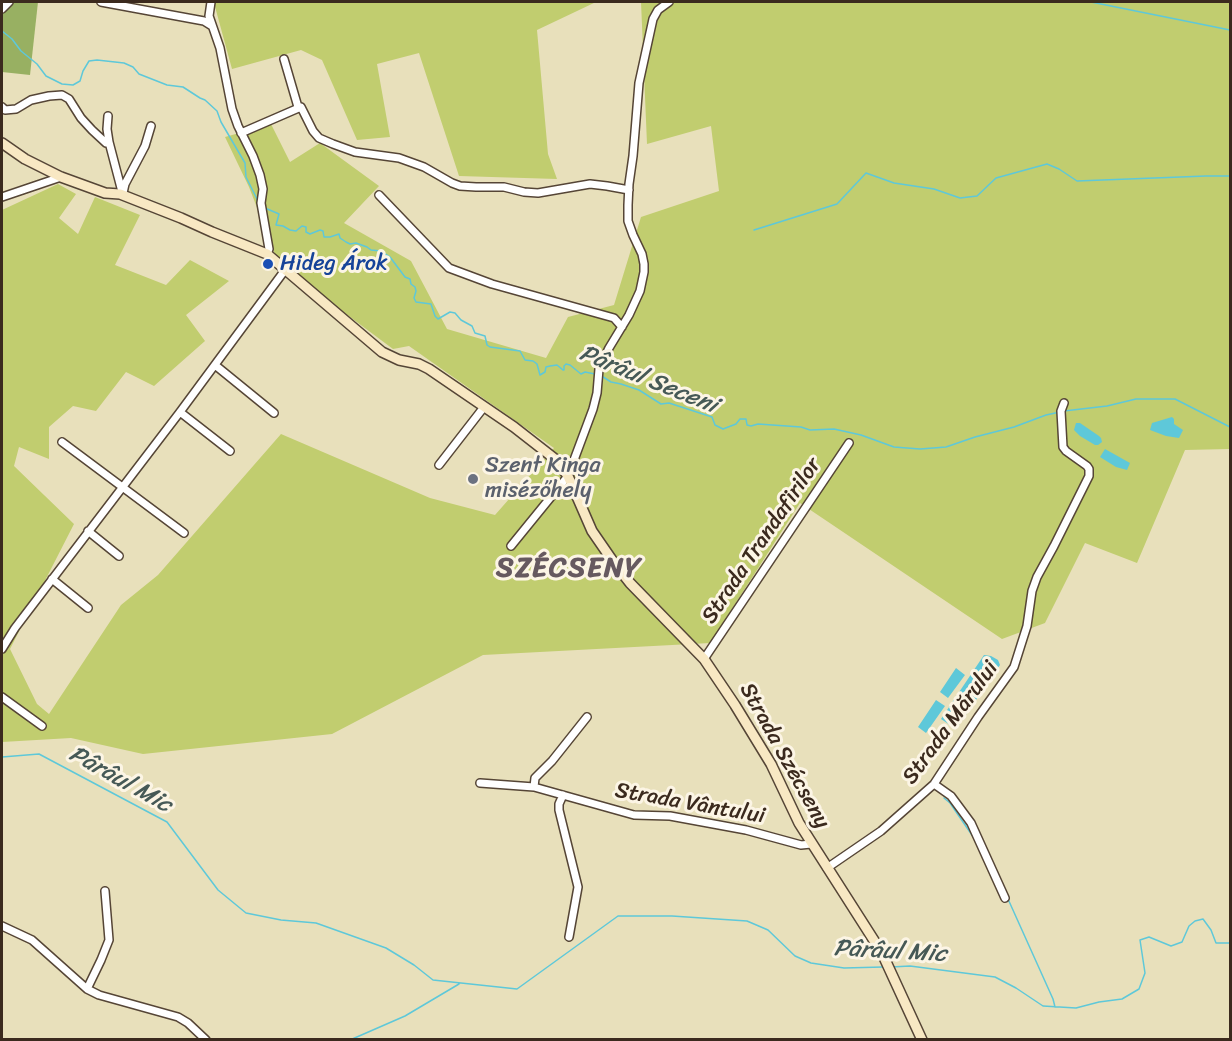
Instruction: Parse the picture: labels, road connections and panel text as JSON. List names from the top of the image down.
{
  "streets": {
    "street": [
      "Strada Trandafirilor",
      "Strada Mărului",
      "Strada Szécseny",
      "Strada Vântului"
    ]
  },
  "crossings": [
    ["Strada Trandafirilor", "Strada Szécseny"],
    ["Strada Mărului", "Strada Szécseny"],
    ["Strada Szécseny", "Strada Vântului"]
  ],
  "districts": ["SZÉCSENY"],
  "water": ["Pârâul Seceni", "Pârâul Mic"],
  "places": ["Hideg Árok", "Szent Kinga misézőhely"]
}
